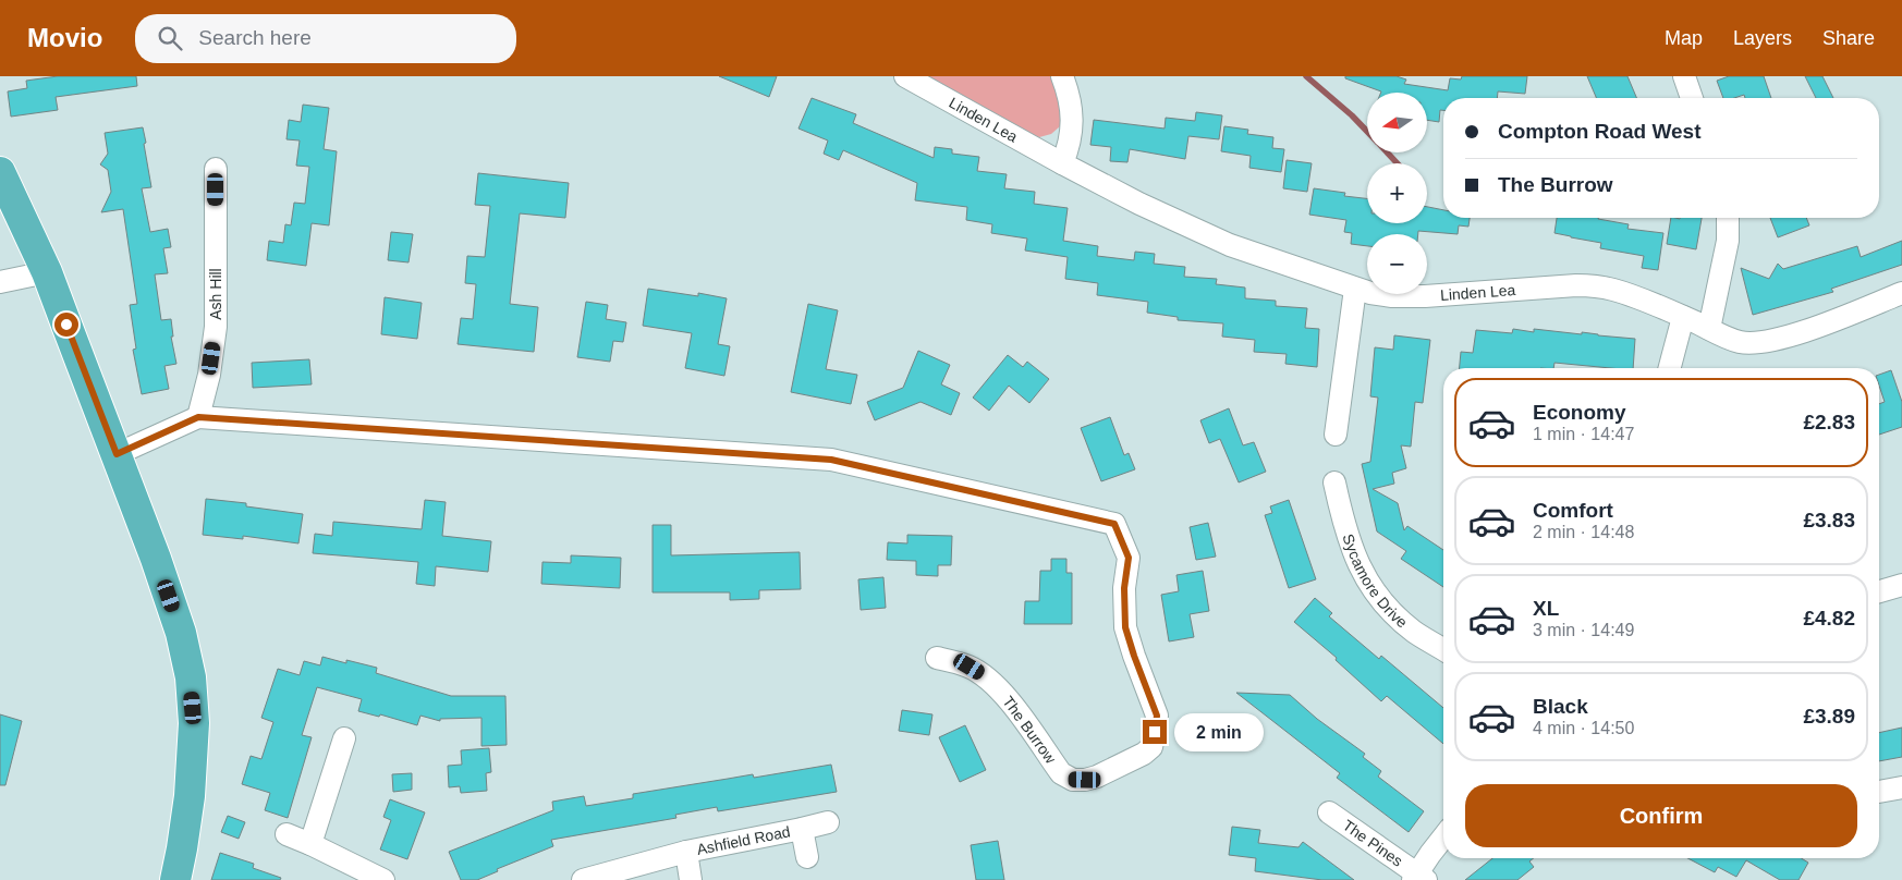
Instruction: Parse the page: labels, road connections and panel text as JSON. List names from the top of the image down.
{
  "streets": {
    "street": [
      "Linden Lea",
      "Ash Hill",
      "Sycamore Drive",
      "The Burrow",
      "Ashfield Road",
      "The Pines"
    ]
  },
  "crossings": [
    ["Ash Hill", "The Burrow"]
  ],
  "north": "left",
  "page": {
    "header": "Movio",
    "search": "Search here",
    "nav": ["Map", "Layers", "Share"],
    "map_buttons": ["+", "−"],
    "banner": ["Compton Road West", "The Burrow"],
    "list": [
      {
        "name": "Economy",
        "note": "1 min · 14:47",
        "value": "£2.83"
      },
      {
        "name": "Comfort",
        "note": "2 min · 14:48",
        "value": "£3.83"
      },
      {
        "name": "XL",
        "note": "3 min · 14:49",
        "value": "£4.82"
      },
      {
        "name": "Black",
        "note": "4 min · 14:50",
        "value": "£3.89"
      }
    ],
    "bubble": "2 min",
    "buttons": "Confirm"
  }
}
